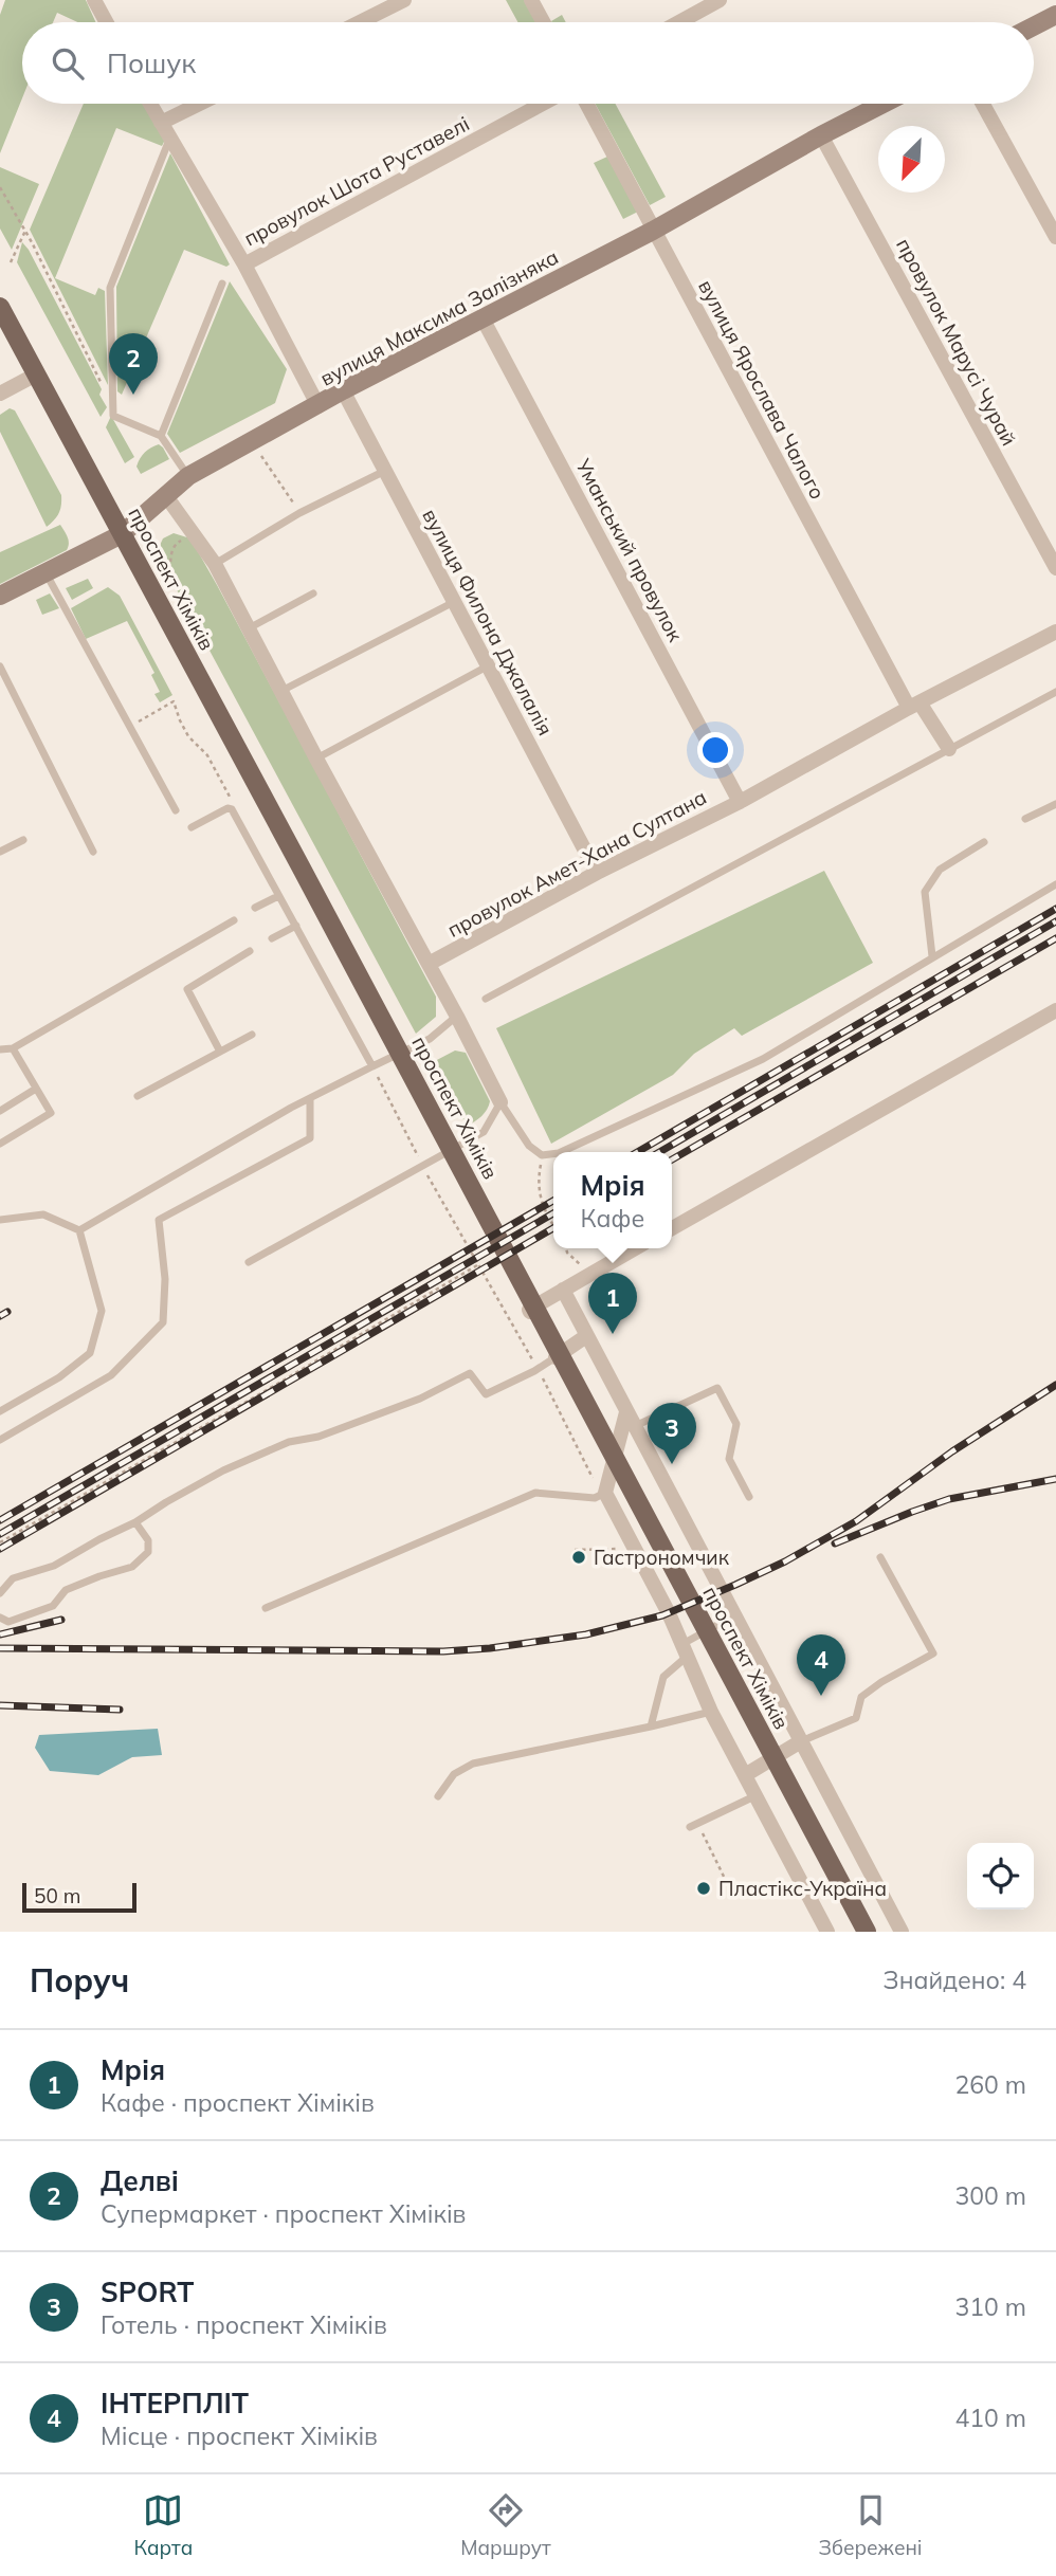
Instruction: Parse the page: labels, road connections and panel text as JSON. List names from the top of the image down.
{
  "streets": {
    "main road": ["проспект Хіміків"],
    "street": [
      "провулок Шота Руставелі",
      "вулиця Максима Залізняка",
      "провулок Марусі Чурай",
      "вулиця Ярослава Чалого",
      "Уманський провулок",
      "вулиця Филона Джалалія",
      "провулок Амет-Хана Султана"
    ]
  },
  "crossings": [
    ["вулиця Максима Залізняка", "провулок Марусі Чурай"],
    ["вулиця Максима Залізняка", "вулиця Ярослава Чалого"],
    ["вулиця Максима Залізняка", "Уманський провулок"],
    ["вулиця Максима Залізняка", "проспект Хіміків"],
    ["вулиця Максима Залізняка", "вулиця Филона Джалалія"],
    ["вулиця Ярослава Чалого", "провулок Амет-Хана Султана"],
    ["Уманський провулок", "провулок Амет-Хана Султана"],
    ["проспект Хіміків", "провулок Амет-Хана Султана"],
    ["вулиця Филона Джалалія", "провулок Амет-Хана Султана"]
  ],
  "places": ["Гастрономчик", "Пластікс-Україна"],
  "scale_bar": "50 m",
  "north": "bottom left",
  "page": {
    "search": "Пошук",
    "pins": [
      "2",
      "1",
      "3",
      "4"
    ],
    "popup": ["Мрія", "Кафе"],
    "scale": "50 m",
    "heading": ["Поруч", "Знайдено: 4"],
    "list": [
      {
        "mark": "1",
        "name": "Мрія",
        "note": "Кафе · проспект Хіміків",
        "value": "260 m"
      },
      {
        "mark": "2",
        "name": "Делві",
        "note": "Супермаркет · проспект Хіміків",
        "value": "300 m"
      },
      {
        "mark": "3",
        "name": "SPORT",
        "note": "Готель · проспект Хіміків",
        "value": "310 m"
      },
      {
        "mark": "4",
        "name": "ІНТЕРПЛІТ",
        "note": "Місце · проспект Хіміків",
        "value": "410 m"
      }
    ],
    "nav": ["Карта", "Маршрут", "Збережені"]
  }
}
